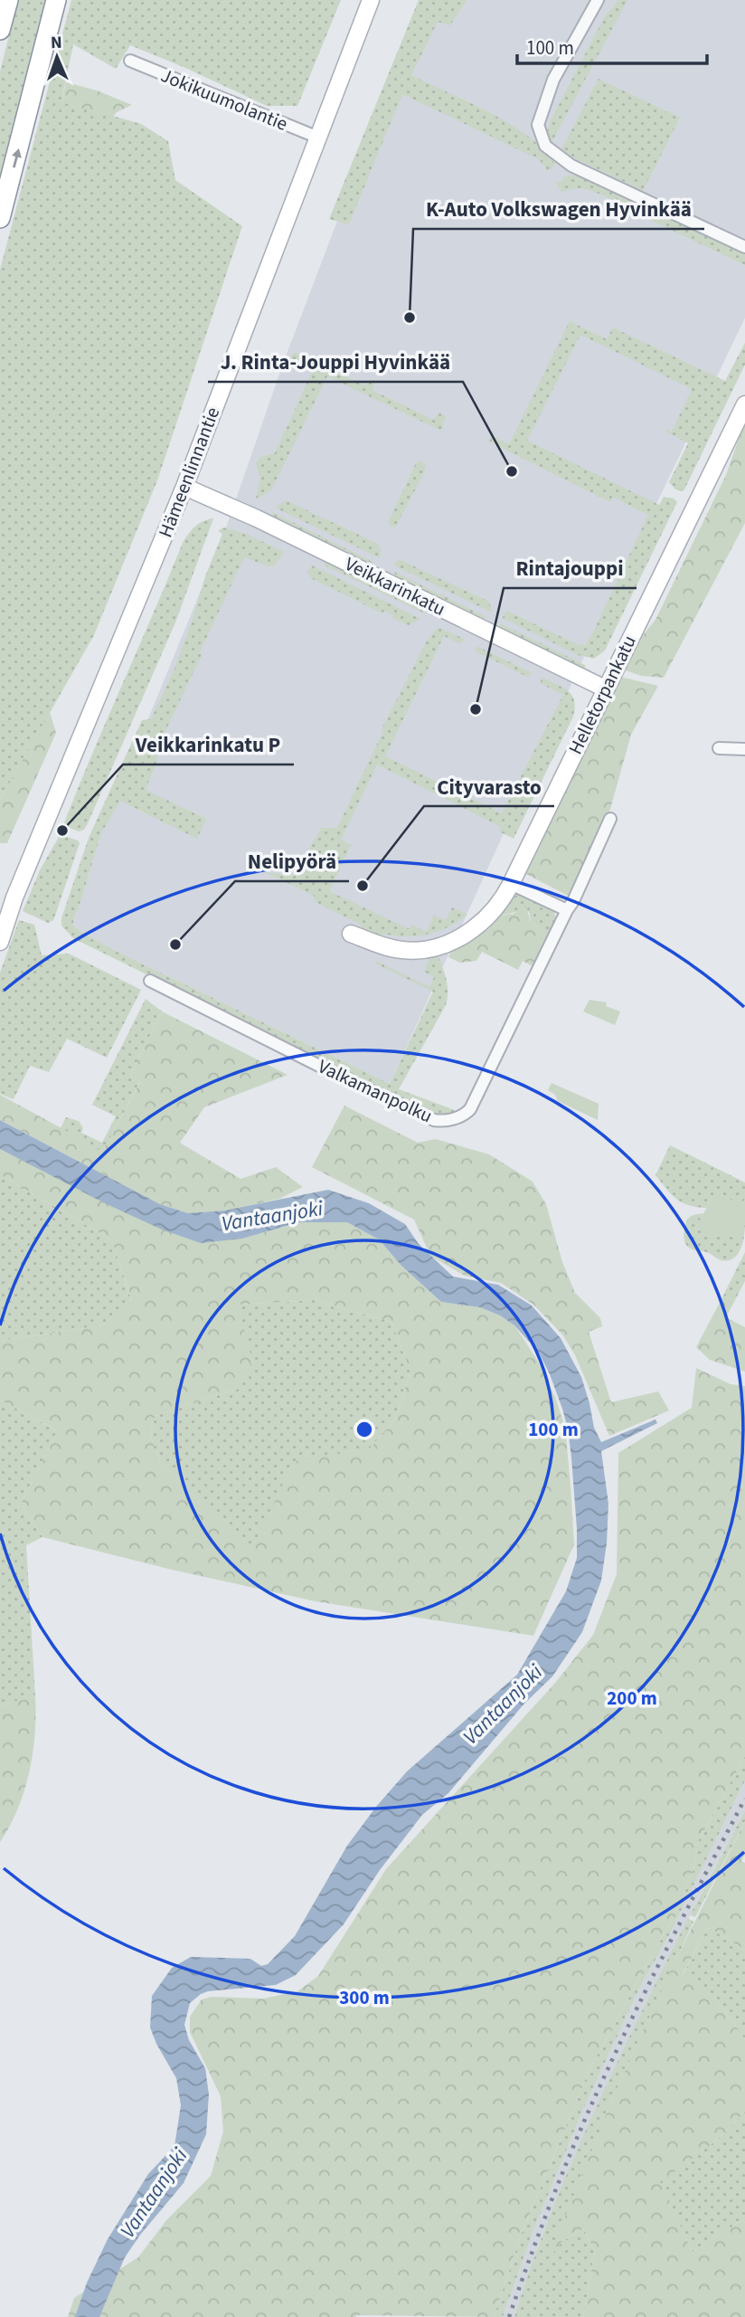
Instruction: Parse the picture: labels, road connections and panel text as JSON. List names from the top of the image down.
{
  "streets": {
    "street": [
      "Jokikuumolantie",
      "Hämeenlinnantie",
      "Veikkarinkatu",
      "Helletorpankatu",
      "Valkamanpolku"
    ]
  },
  "crossings": [
    ["Jokikuumolantie", "Hämeenlinnantie"],
    ["Hämeenlinnantie", "Veikkarinkatu"],
    ["Veikkarinkatu", "Helletorpankatu"]
  ],
  "water": ["Vantaanjoki"],
  "places": [
    "K-Auto Volkswagen Hyvinkää",
    "J. Rinta-Jouppi Hyvinkää",
    "Rintajouppi",
    "Veikkarinkatu P",
    "Cityvarasto",
    "Nelipyörä"
  ],
  "scale_bar": "100 m",
  "north": "top",
  "rings": ["100 m", "200 m", "300 m"]
}
